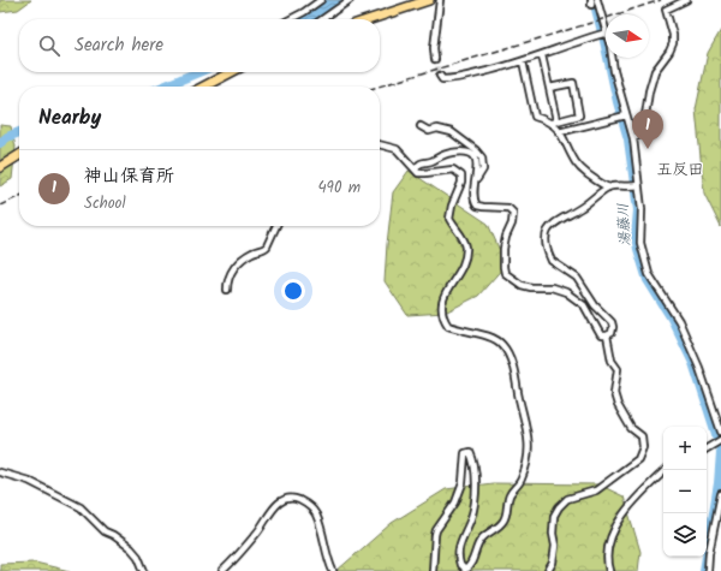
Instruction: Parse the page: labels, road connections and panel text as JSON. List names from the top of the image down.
{
  "districts": ["五反田"],
  "water": ["湯藤川"],
  "north": "right",
  "page": {
    "search": "Search here",
    "heading": "Nearby",
    "pins": "1",
    "list": [
      {
        "mark": "1",
        "name": "神山保育所",
        "note": "School",
        "value": "490 m"
      }
    ],
    "map_buttons": ["+", "−"]
  }
}
